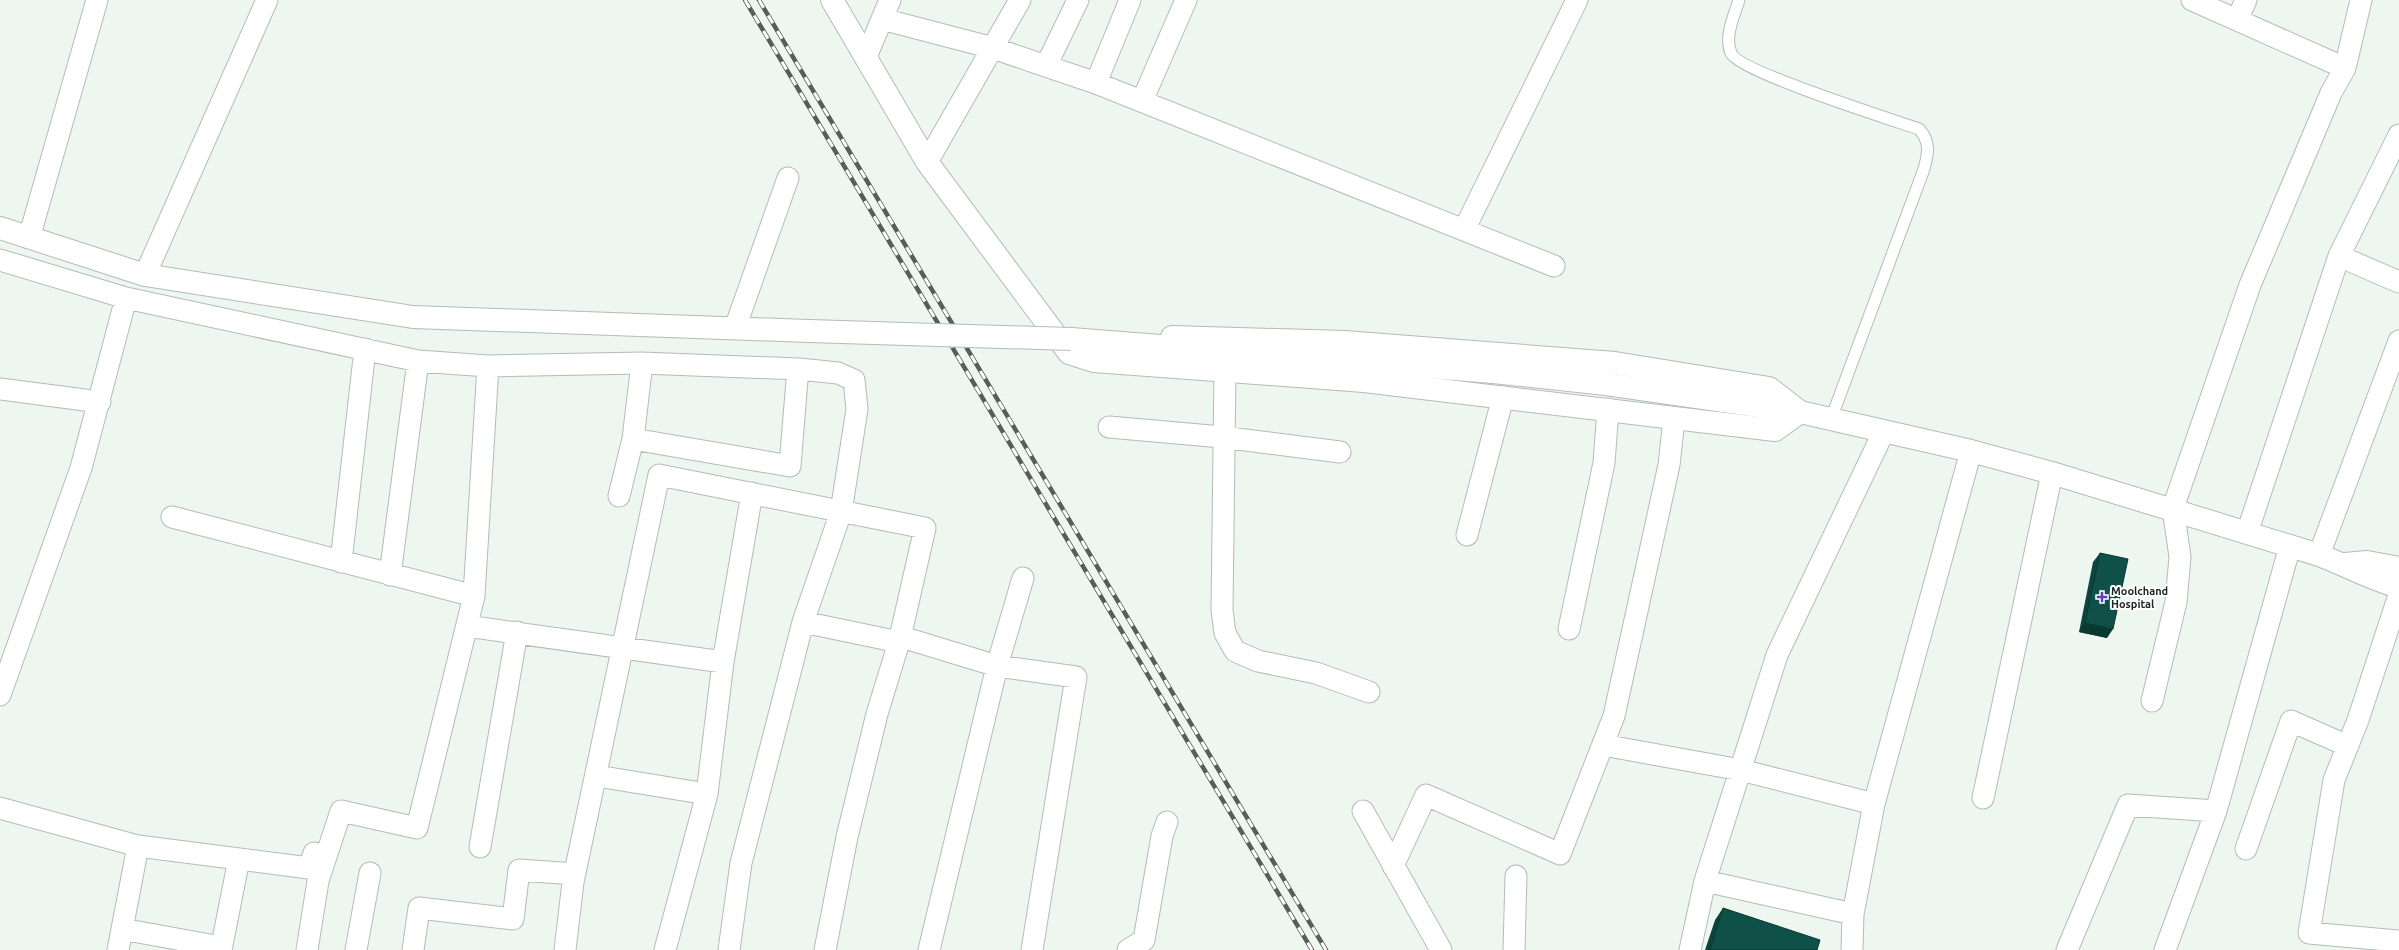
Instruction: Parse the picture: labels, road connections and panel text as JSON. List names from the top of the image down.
{
  "places": {
    "health": ["Moolchand Hospital"]
  }
}
